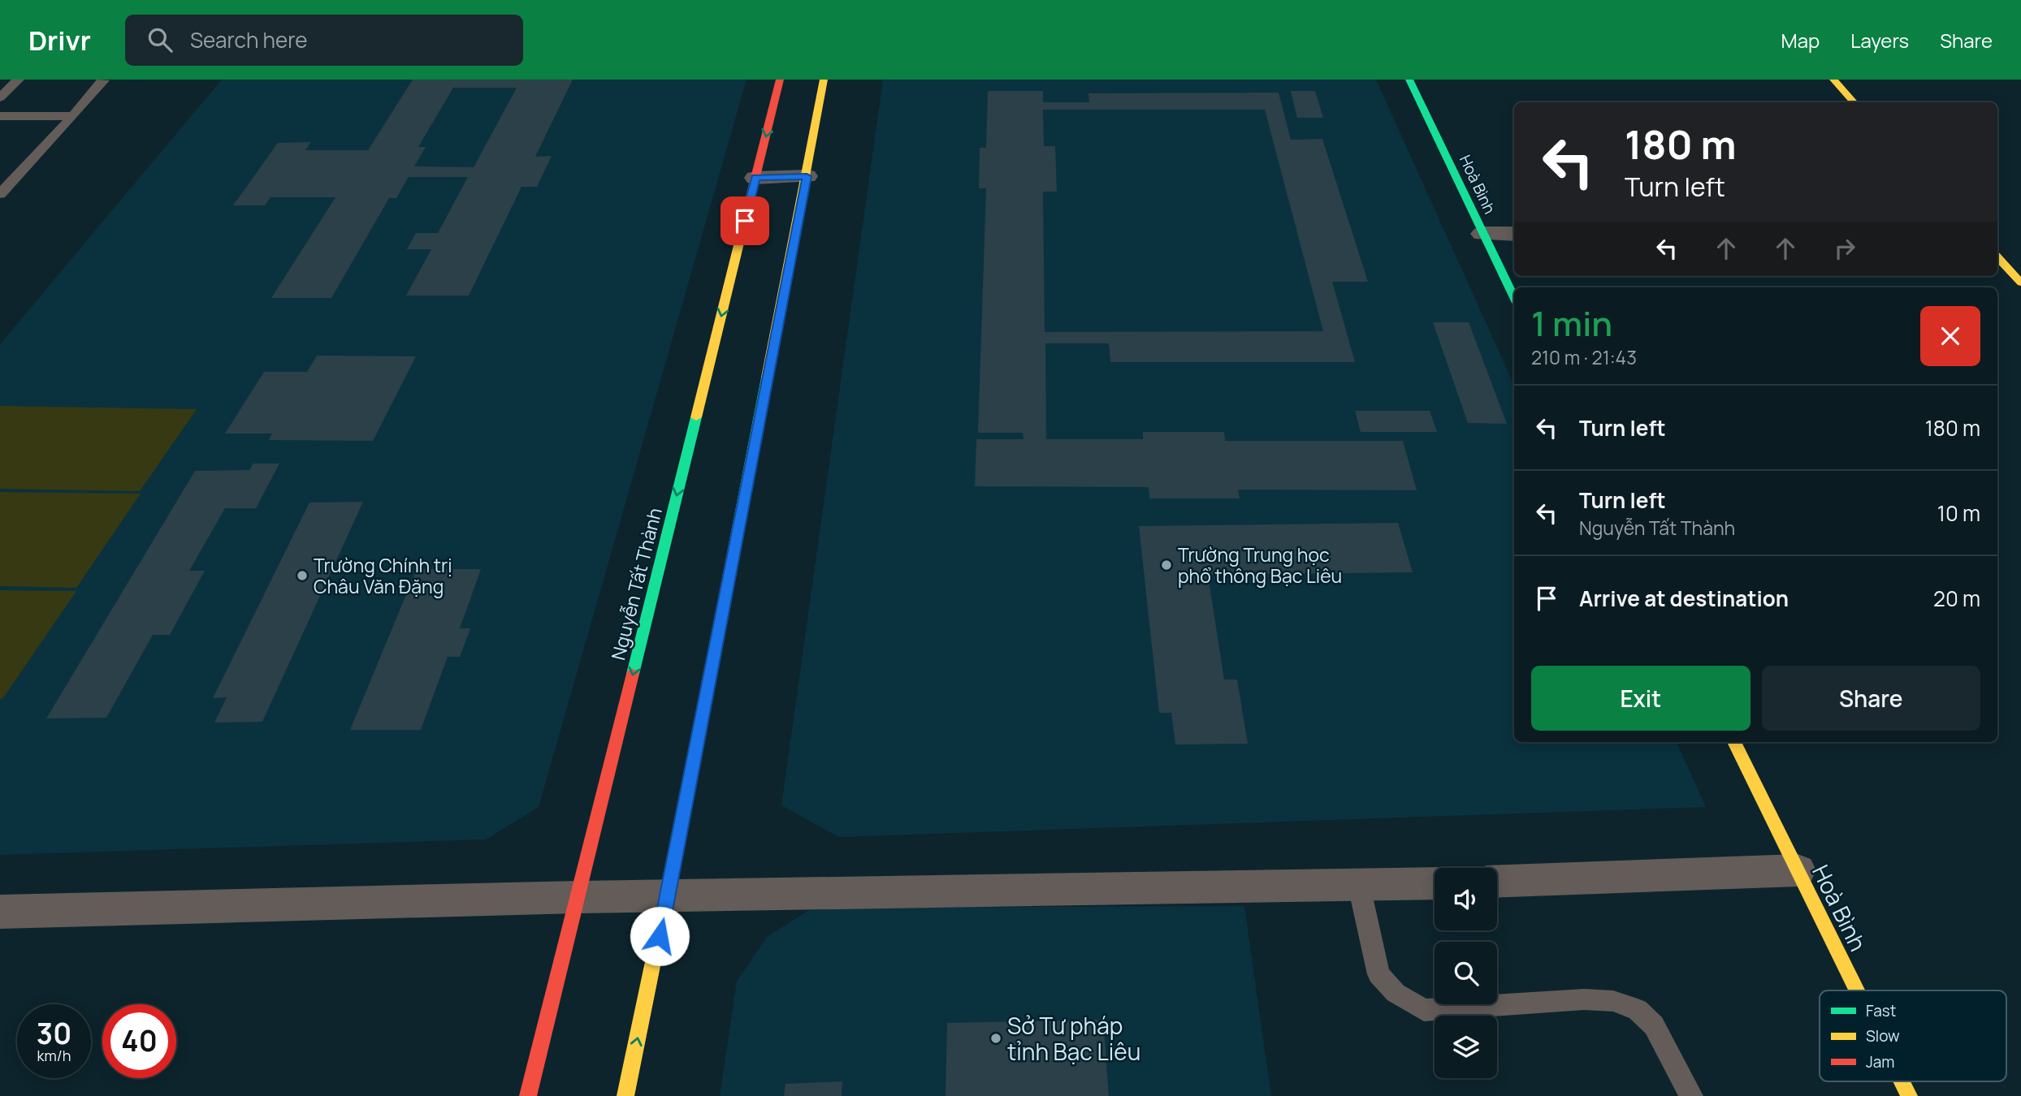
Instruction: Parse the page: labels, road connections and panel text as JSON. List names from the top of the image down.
{
  "streets": {
    "street": ["Hoà Bình", "Nguyễn Tất Thành"]
  },
  "places": ["Trường Trung học phổ thông Bạc Liêu", "Trường Chính trị Châu Văn Đặng", "Sở Tư pháp tỉnh Bạc Liêu"],
  "legend": ["Fast", "Slow", "Jam"],
  "page": {
    "header": "Drivr",
    "search": "Search here",
    "nav": ["Map", "Layers", "Share"],
    "turn": ["180 m", "Turn left"],
    "heading": ["1 min", "210 m · 21:43"],
    "list": [
      {
        "name": "Turn left",
        "value": "180 m"
      },
      {
        "name": "Turn left",
        "note": "Nguyễn Tất Thành",
        "value": "10 m"
      },
      {
        "name": "Arrive at destination",
        "value": "20 m"
      }
    ],
    "buttons": ["Exit", "Share"],
    "speed": "30 km/h",
    "limit": "40"
  }
}
